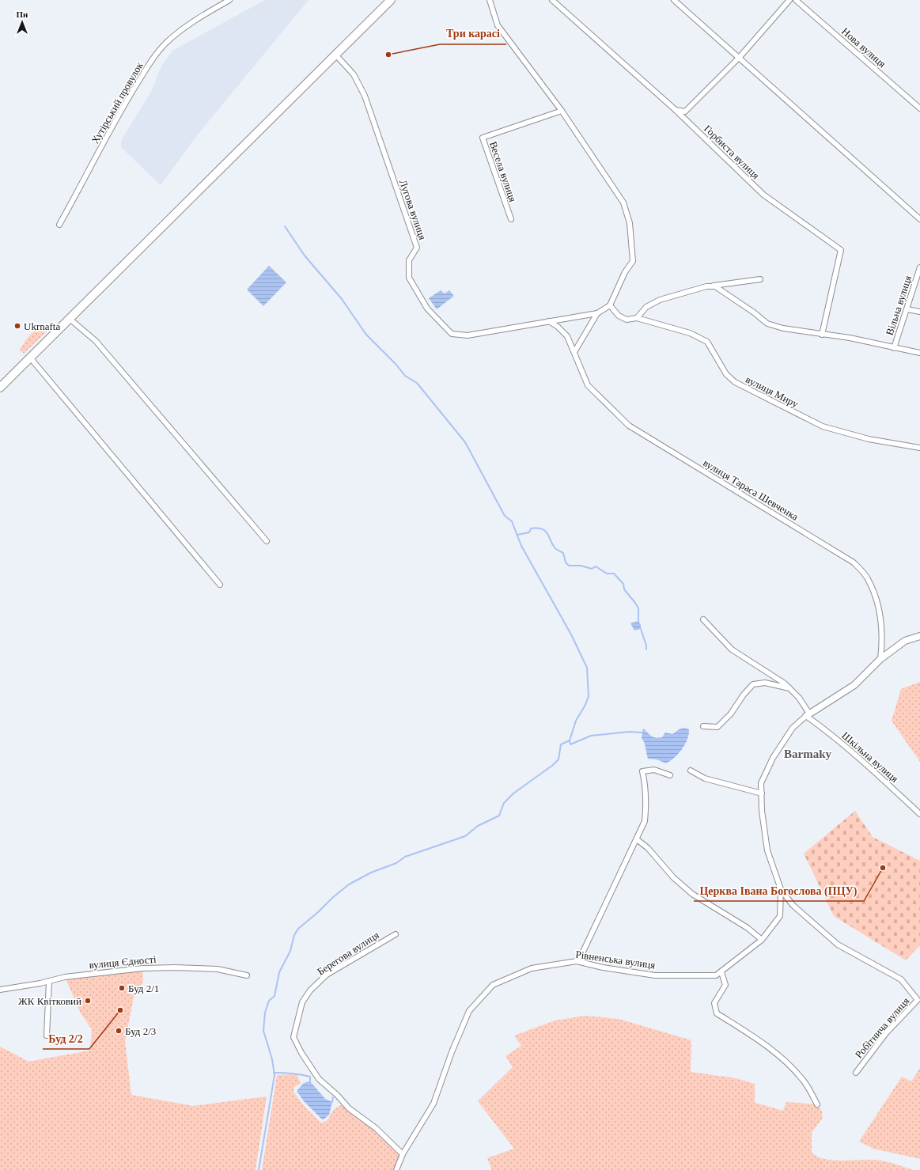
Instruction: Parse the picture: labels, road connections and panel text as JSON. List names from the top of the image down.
{
  "streets": {
    "street": [
      "Нова вулиця",
      "Хутірський провулок",
      "Горбиста вулиця",
      "Весела вулиця",
      "Лугова вулиця",
      "Вільна вулиця",
      "вулиця Миру",
      "вулиця Тараса Шевченка",
      "Шкільна вулиця",
      "Берегова вулиця",
      "Рівненська вулиця",
      "вулиця Єдності",
      "Робітнича вулиця"
    ]
  },
  "crossings": [
    ["Лугова вулиця", "вулиця Тараса Шевченка"],
    ["вулиця Тараса Шевченка", "Рівненська вулиця"],
    ["Шкільна вулиця", "Рівненська вулиця"],
    ["Берегова вулиця", "Рівненська вулиця"],
    ["Рівненська вулиця", "Робітнича вулиця"]
  ],
  "districts": ["Barmaky"],
  "places": [
    "Три карасі",
    "Ukrnafta",
    "Церква Івана Богослова (ПЦУ)",
    "Буд 2/1",
    "ЖК Квітковий",
    "Буд 2/2",
    "Буд 2/3"
  ],
  "north": "top"
}
